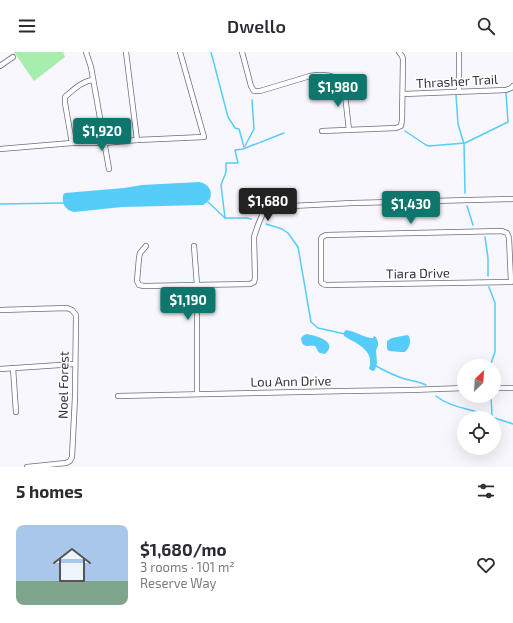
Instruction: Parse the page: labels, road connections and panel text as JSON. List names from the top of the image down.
{
  "streets": {
    "street": [
      "Thrasher Trail",
      "Tiara Drive",
      "Lou Ann Drive",
      "Noel Forest"
    ]
  },
  "north": "top right",
  "page": {
    "header": "Dwello",
    "price": [
      "$1,980",
      "$1,920",
      "$1,680",
      "$1,430",
      "$1,190"
    ],
    "heading": "5 homes",
    "list": [
      {
        "name": "$1,680/mo",
        "note": "3 rooms · 101 m² · Reserve Way"
      }
    ]
  }
}
